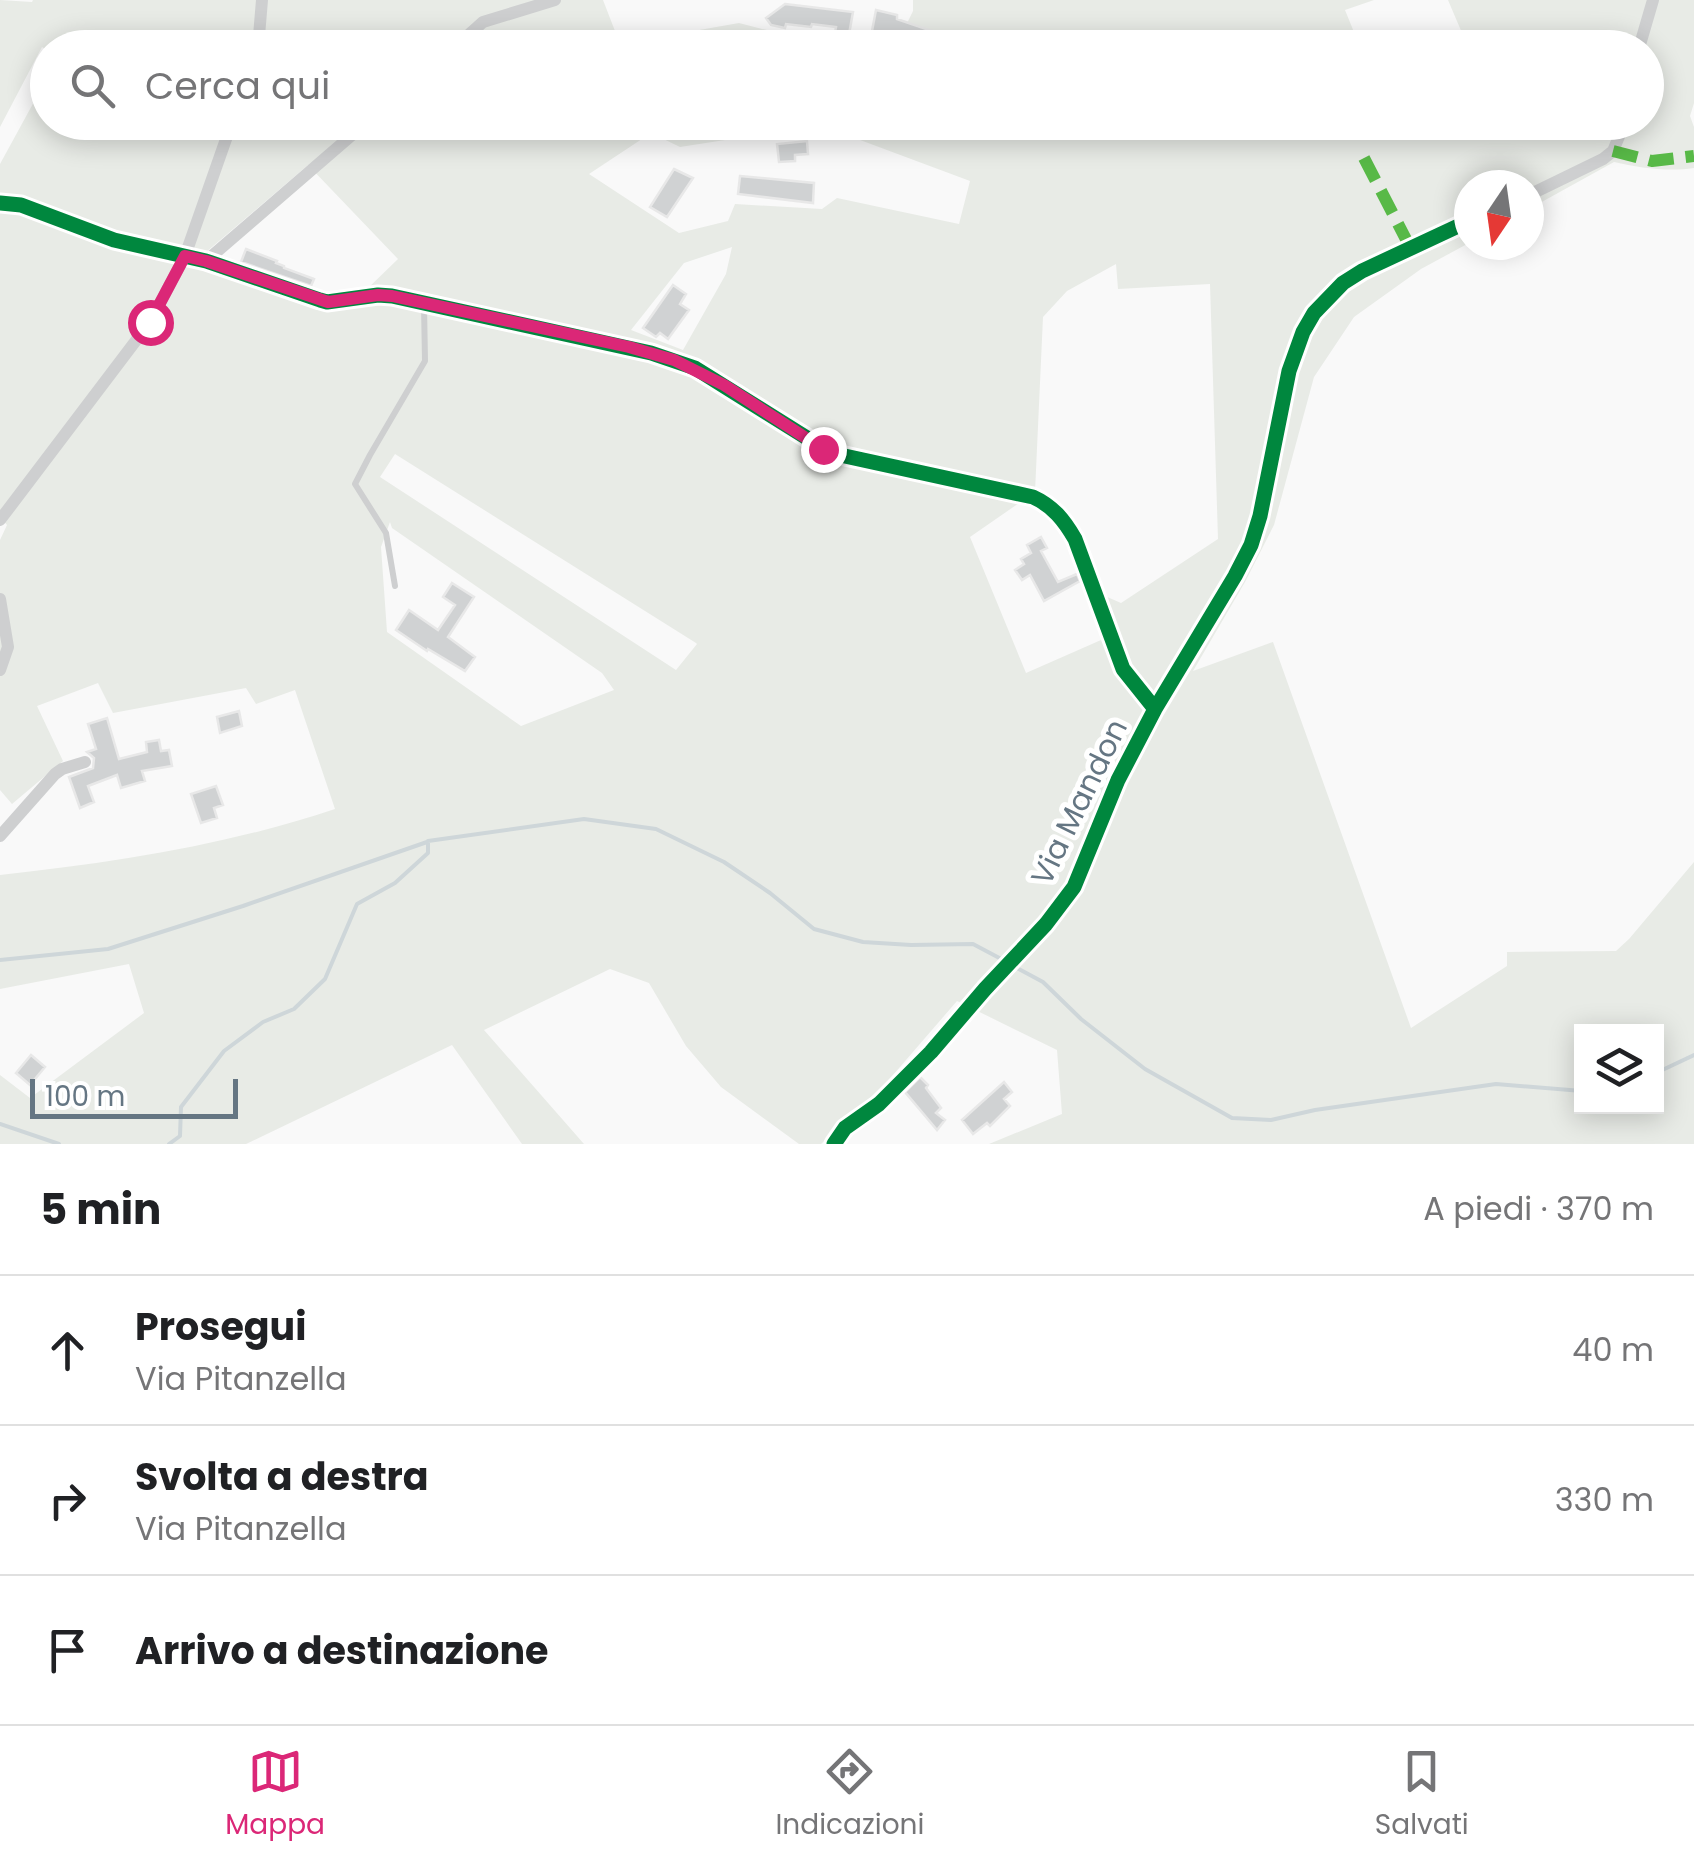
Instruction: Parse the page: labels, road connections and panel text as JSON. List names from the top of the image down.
{
  "streets": {
    "street": ["Via Mandon"]
  },
  "scale_bar": "100 m",
  "north": "bottom",
  "page": {
    "search": "Cerca qui",
    "scale": "100 m",
    "heading": ["5 min", "A piedi · 370 m"],
    "list": [
      ["Prosegui", "Via Pitanzella", "40 m"],
      ["Svolta a destra", "Via Pitanzella", "330 m"],
      "Arrivo a destinazione"
    ],
    "nav": ["Mappa", "Indicazioni", "Salvati"]
  }
}
